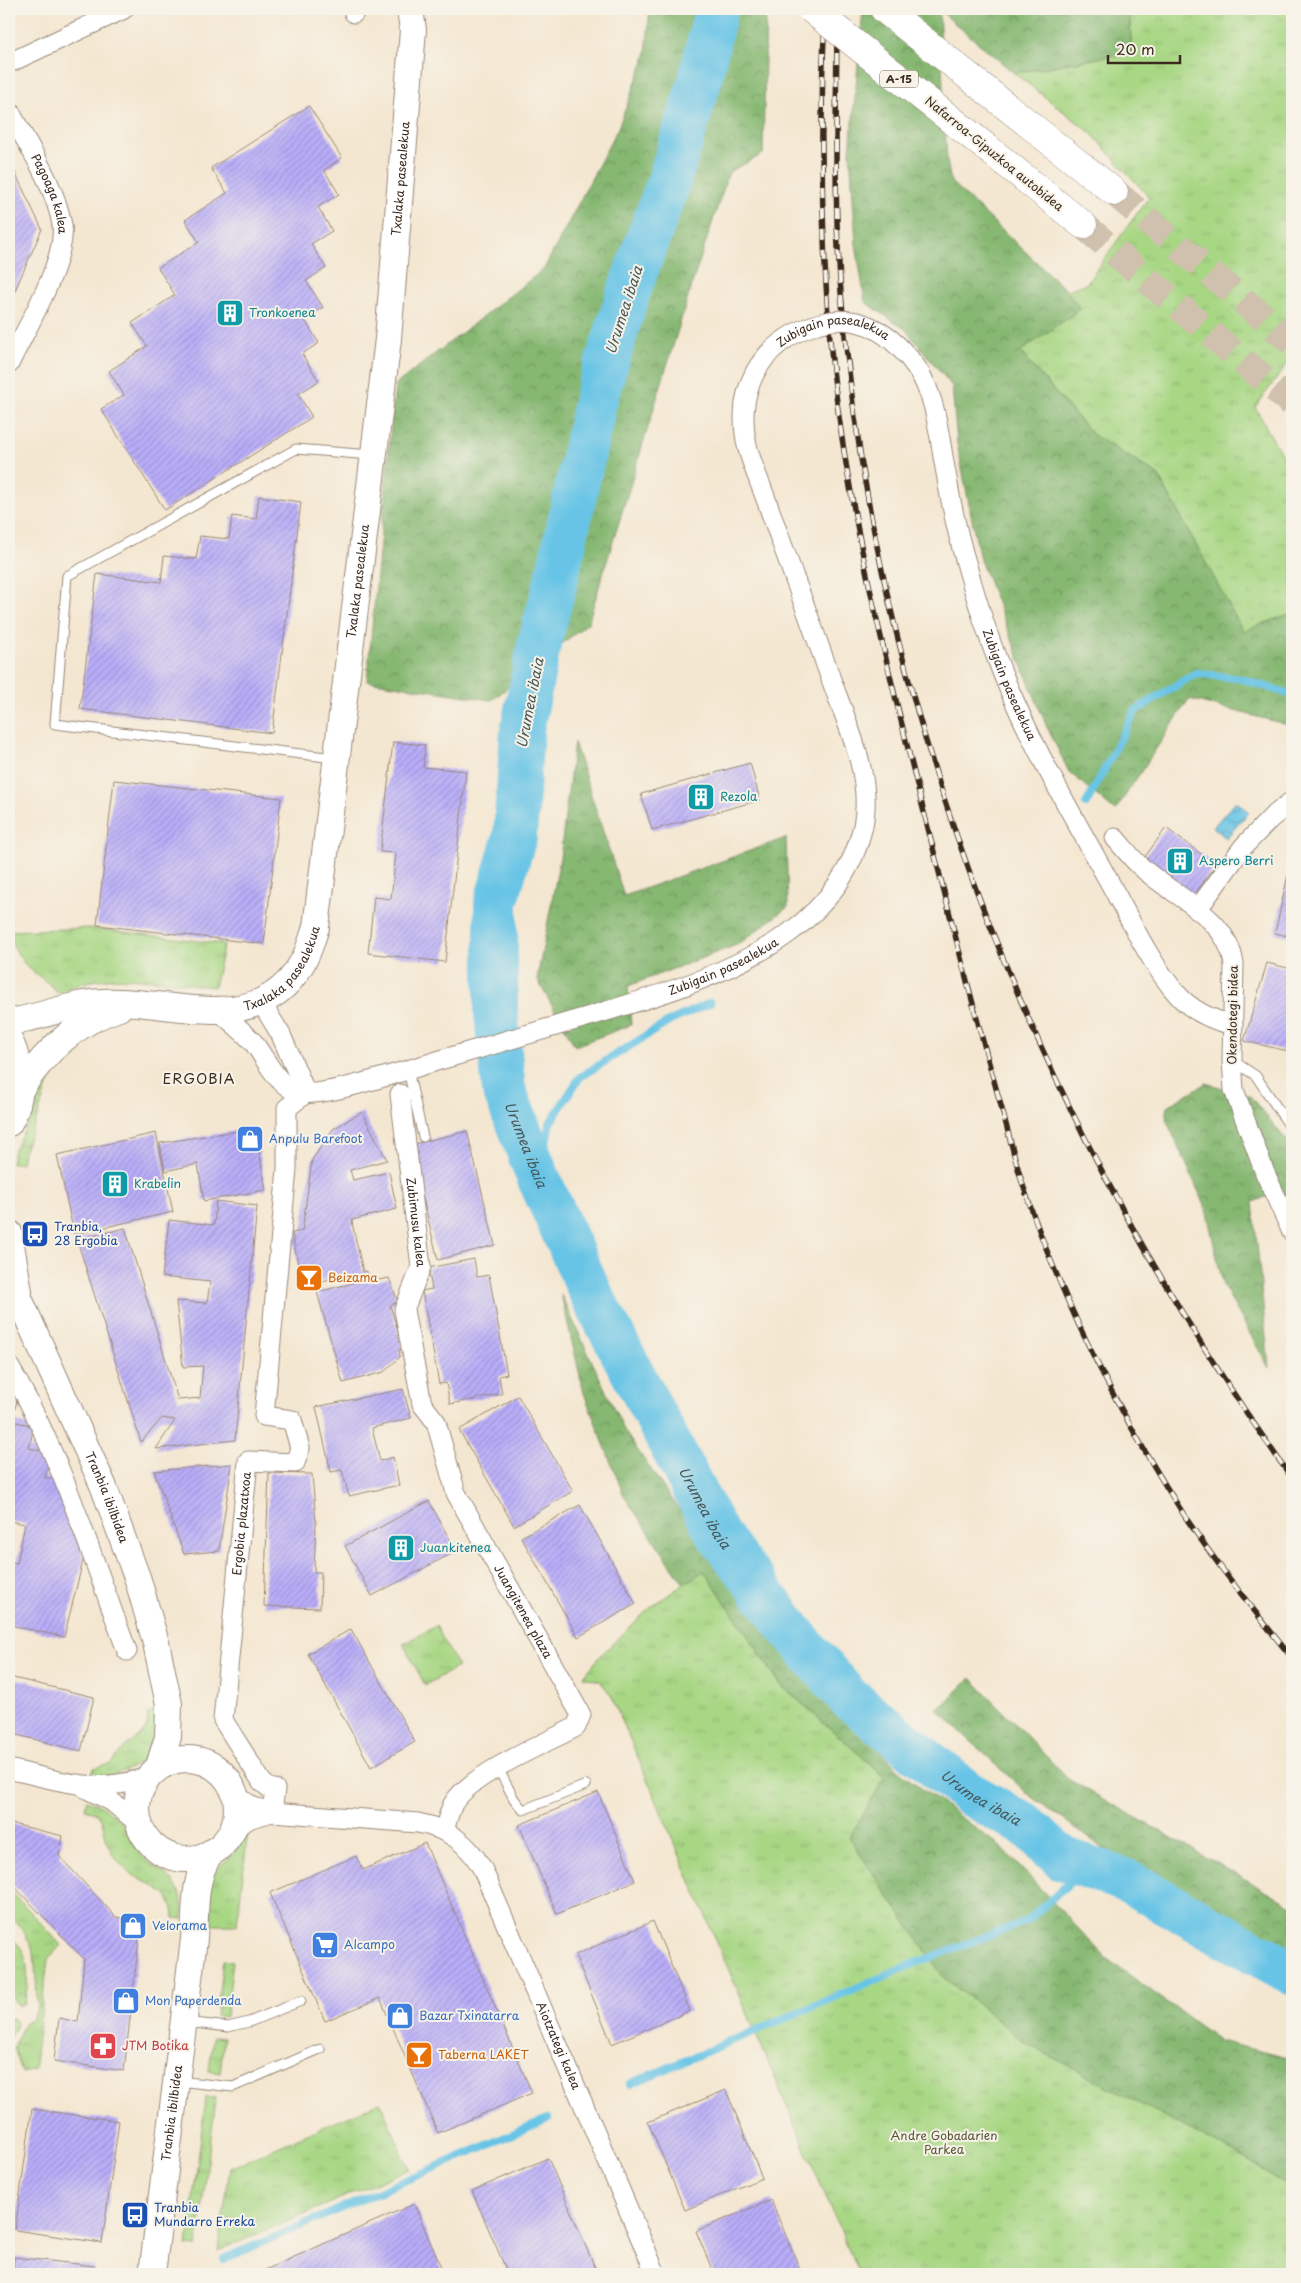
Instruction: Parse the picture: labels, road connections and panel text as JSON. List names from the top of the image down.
{
  "streets": {
    "highway": ["A-15", "Nafarroa-Gipuzkoa autobidea"],
    "main road": ["Txalaka pasealekua", "Tranbia ibilbidea"],
    "street": [
      "Pagoaga kalea",
      "Zubigain pasealekua",
      "Okendotegi bidea",
      "Zubimusu kalea",
      "Ergobia plazatxoa",
      "Juangitenea plaza",
      "Aiotzategi kalea"
    ]
  },
  "crossings": [
    ["Zubigain pasealekua", "Okendotegi bidea"],
    ["Zubigain pasealekua", "Ergobia plazatxoa"],
    ["Zubimusu kalea", "Juangitenea plaza"],
    ["Tranbia ibilbidea", "Aiotzategi kalea"],
    ["Ergobia plazatxoa", "Aiotzategi kalea"]
  ],
  "districts": ["ERGOBIA"],
  "water": ["Urumea ibaia"],
  "parks": ["Andre Gobadarien Parkea"],
  "places": {
    "building": [
      "Tronkoenea",
      "Rezola",
      "Aspero Berri",
      "Krabelin",
      "Juankitenea"
    ],
    "shop": [
      "Anpulu Barefoot",
      "Velorama",
      "Mon Paperdenda",
      "Bazar Txinatarra"
    ],
    "bus stop": ["Tranbia, 28 Ergobia", "Tranbia Mundarro Erreka"],
    "bar": ["Beizama", "Taberna LAKET"],
    "supermarket": ["Alcampo"],
    "pharmacy": ["JTM Botika"]
  },
  "scale_bar": "20 m"
}
